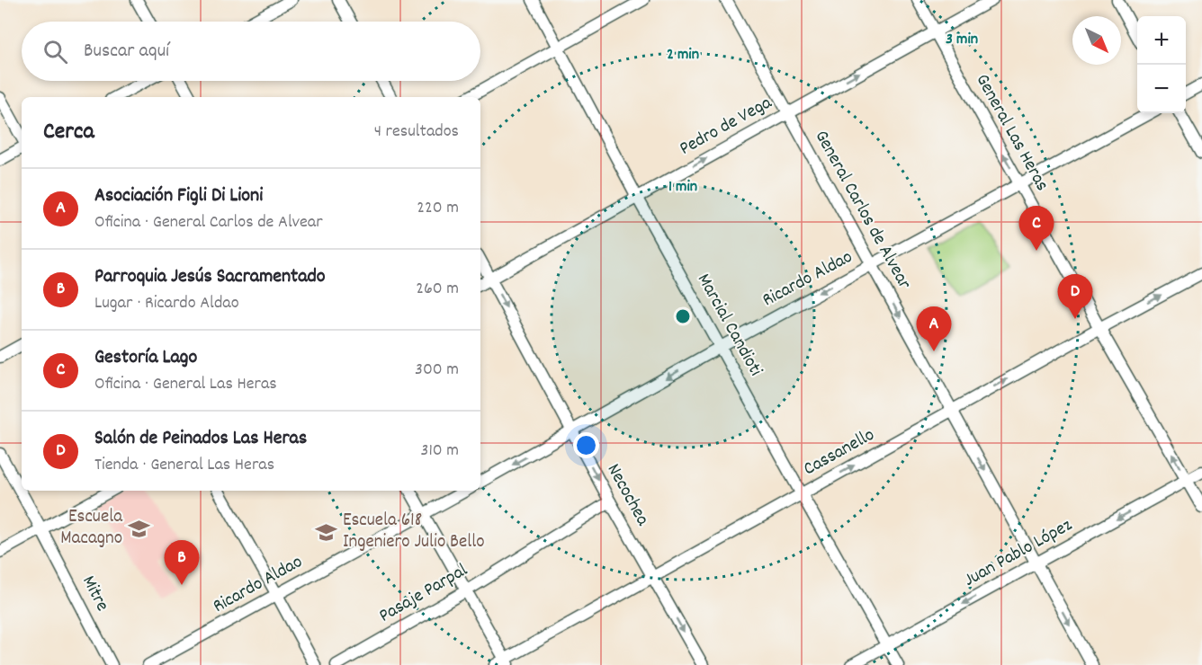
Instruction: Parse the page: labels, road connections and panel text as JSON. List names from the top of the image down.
{
  "streets": {
    "street": [
      "Pedro de Vega",
      "General Las Heras",
      "General Carlos de Alvear",
      "Ricardo Aldao",
      "Marcial Candioti",
      "Cassanello",
      "Necochea",
      "Juan Pablo López",
      "Mitre",
      "Pasaje Parpal"
    ]
  },
  "crossings": [
    ["Pedro de Vega", "General Las Heras"],
    ["Pedro de Vega", "General Carlos de Alvear"],
    ["Pedro de Vega", "Marcial Candioti"],
    ["Pedro de Vega", "Necochea"],
    ["General Las Heras", "Ricardo Aldao"],
    ["General Las Heras", "Cassanello"],
    ["General Las Heras", "Juan Pablo López"],
    ["General Carlos de Alvear", "Ricardo Aldao"],
    ["General Carlos de Alvear", "Cassanello"],
    ["General Carlos de Alvear", "Juan Pablo López"],
    ["Ricardo Aldao", "Marcial Candioti"],
    ["Ricardo Aldao", "Necochea"],
    ["Marcial Candioti", "Cassanello"],
    ["Marcial Candioti", "Juan Pablo López"],
    ["Cassanello", "Necochea"],
    ["Necochea", "Pasaje Parpal"]
  ],
  "one_way": [
    "Pedro de Vega",
    "General Las Heras",
    "General Carlos de Alvear",
    "Ricardo Aldao",
    "Cassanello",
    "Necochea",
    "Juan Pablo López"
  ],
  "places": {
    "school or university": ["Escuela Macagno", "Escuela 618 Ingeniero Julio Bello"]
  },
  "north": "bottom right",
  "page": {
    "map_buttons": ["+", "−"],
    "search": "Buscar aquí",
    "heading": ["Cerca", "4 resultados"],
    "list": [
      {
        "mark": "A",
        "name": "Asociación Figli Di Lioni",
        "note": "Oficina · General Carlos de Alvear",
        "value": "220 m"
      },
      {
        "mark": "B",
        "name": "Parroquia Jesús Sacramentado",
        "note": "Lugar · Ricardo Aldao",
        "value": "260 m"
      },
      {
        "mark": "C",
        "name": "Gestoría Lago",
        "note": "Oficina · General Las Heras",
        "value": "300 m"
      },
      {
        "mark": "D",
        "name": "Salón de Peinados Las Heras",
        "note": "Tienda · General Las Heras",
        "value": "310 m"
      }
    ],
    "pins": [
      "C",
      "D",
      "A",
      "B"
    ]
  },
  "rings": ["3 min", "2 min", "1 min"]
}
